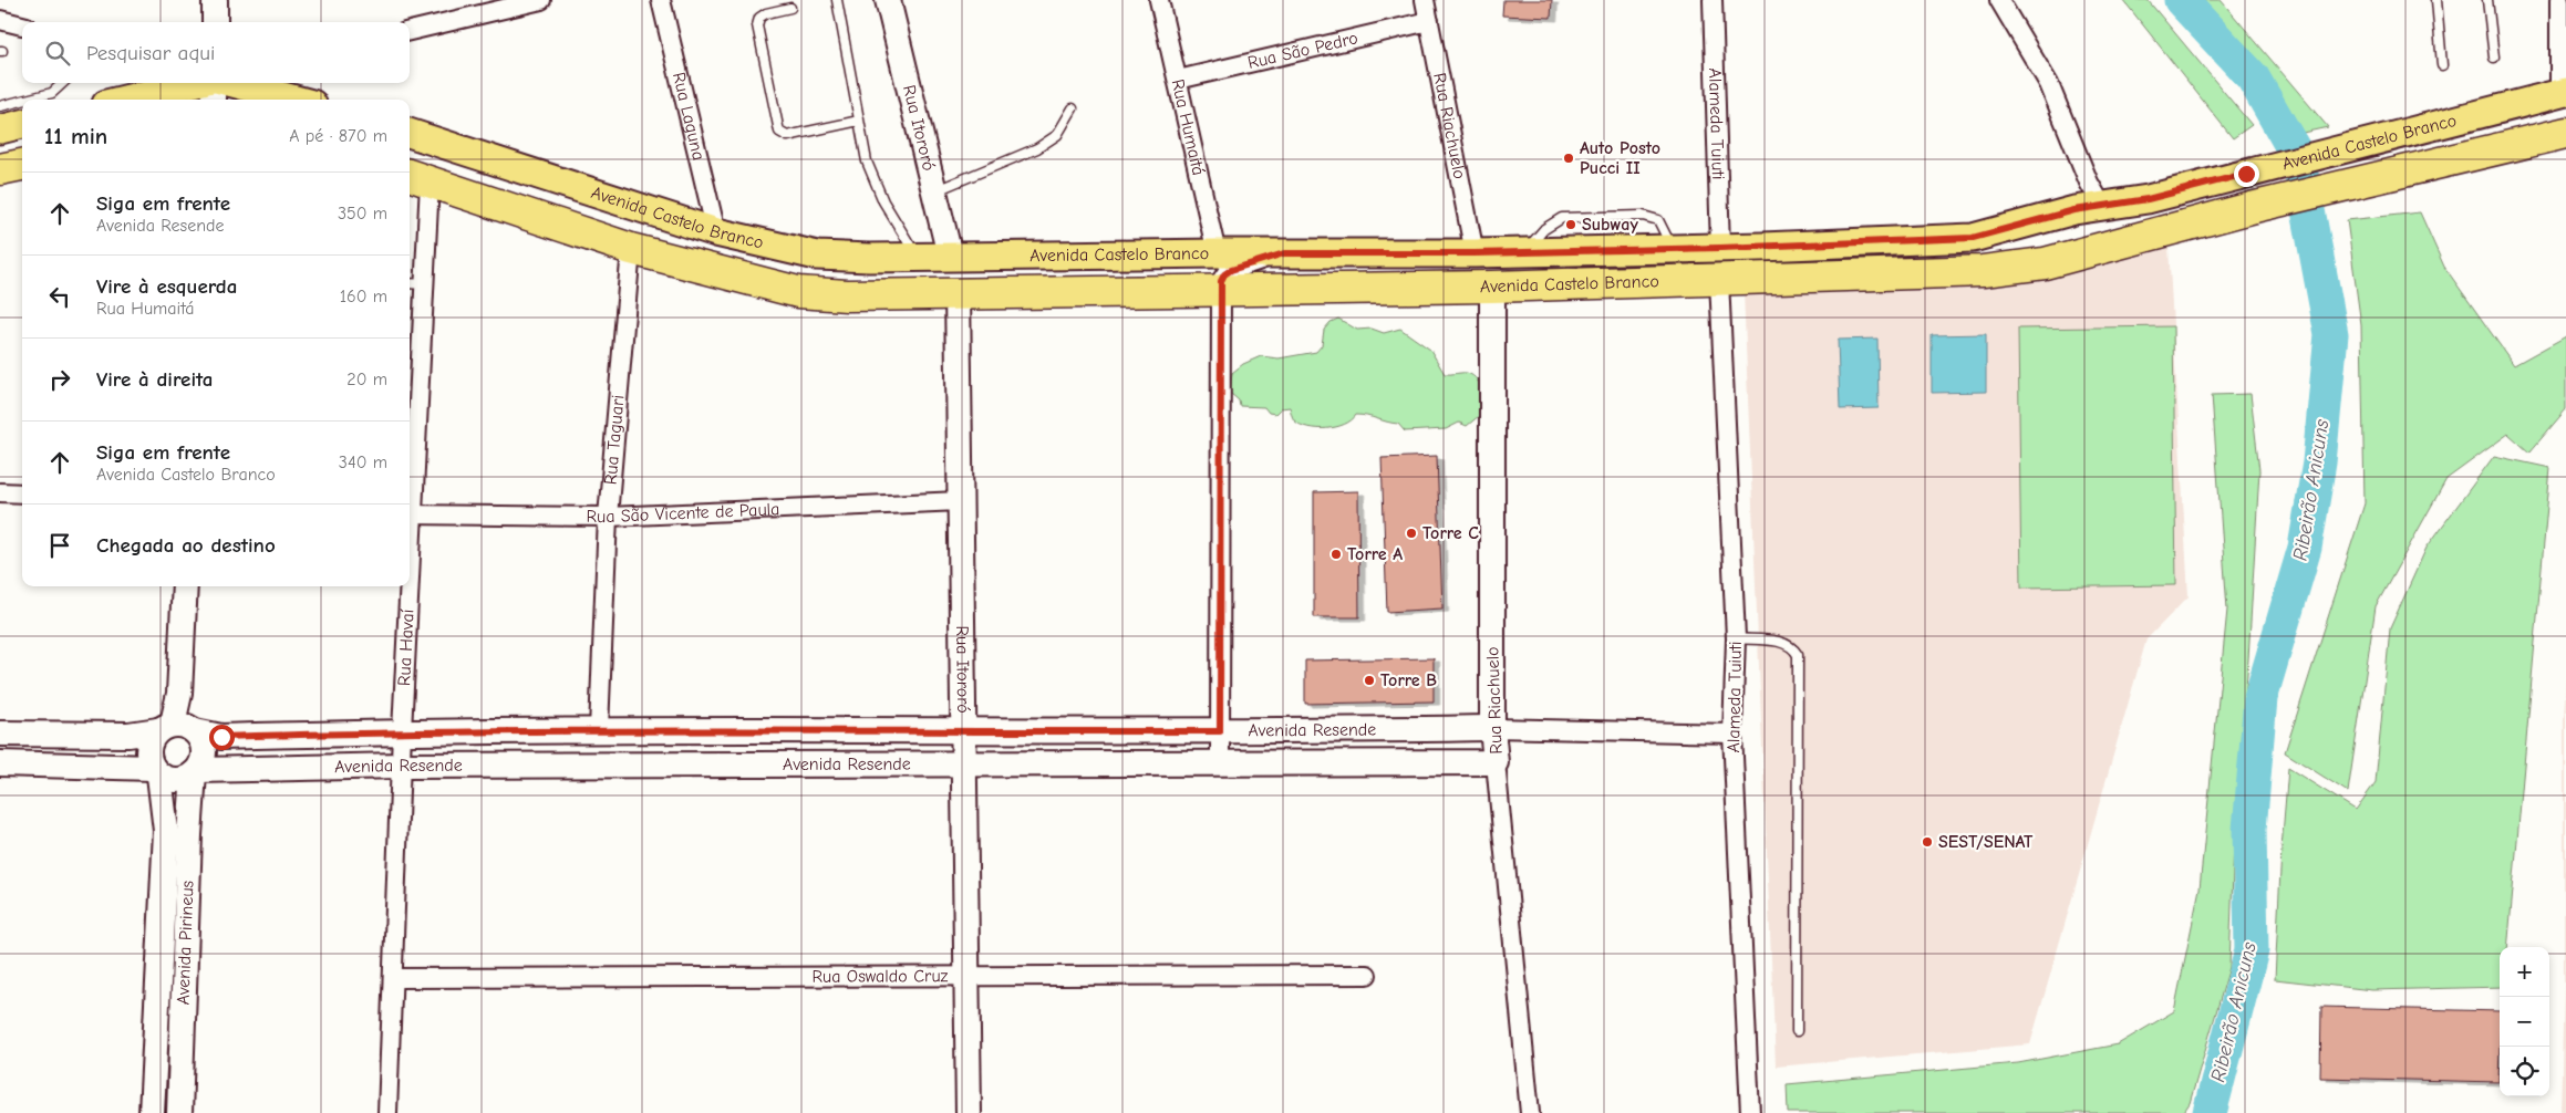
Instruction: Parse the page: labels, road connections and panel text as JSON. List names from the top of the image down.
{
  "streets": {
    "highway": ["Avenida Castelo Branco"],
    "street": [
      "Rua São Pedro",
      "Rua Laguna",
      "Alameda Tuiuti",
      "Rua Humaitá",
      "Rua Riachuelo",
      "Rua Itororó",
      "Rua Taguari",
      "Rua São Vicente de Paula",
      "Rua Havaí",
      "Avenida Resende",
      "Avenida Pirineus",
      "Rua Oswaldo Cruz"
    ]
  },
  "crossings": [
    ["Rua São Pedro", "Rua Humaitá"],
    ["Rua São Pedro", "Rua Riachuelo"],
    ["Rua Laguna", "Avenida Castelo Branco"],
    ["Alameda Tuiuti", "Avenida Castelo Branco"],
    ["Alameda Tuiuti", "Avenida Resende"],
    ["Rua Humaitá", "Avenida Castelo Branco"],
    ["Rua Riachuelo", "Avenida Castelo Branco"],
    ["Rua Riachuelo", "Avenida Resende"],
    ["Rua Itororó", "Avenida Castelo Branco"],
    ["Rua Itororó", "Rua São Vicente de Paula"],
    ["Rua Itororó", "Avenida Resende"],
    ["Rua Itororó", "Rua Oswaldo Cruz"],
    ["Avenida Castelo Branco", "Rua Taguari"],
    ["Avenida Castelo Branco", "Rua Havaí"],
    ["Rua Taguari", "Rua São Vicente de Paula"],
    ["Rua Taguari", "Avenida Resende"],
    ["Rua Havaí", "Avenida Resende"],
    ["Rua Havaí", "Rua Oswaldo Cruz"],
    ["Avenida Resende", "Avenida Pirineus"]
  ],
  "water": ["Ribeirão Anicuns"],
  "places": [
    "Auto Posto Pucci II",
    "Subway",
    "Torre C",
    "Torre A",
    "Torre B",
    "SEST/SENAT"
  ],
  "page": {
    "search": "Pesquisar aqui",
    "heading": ["11 min", "A pé · 870 m"],
    "list": [
      ["Siga em frente", "Avenida Resende", "350 m"],
      ["Vire à esquerda", "Rua Humaitá", "160 m"],
      ["Vire à direita", "20 m"],
      ["Siga em frente", "Avenida Castelo Branco", "340 m"],
      "Chegada ao destino"
    ],
    "map_buttons": ["+", "−"]
  }
}
